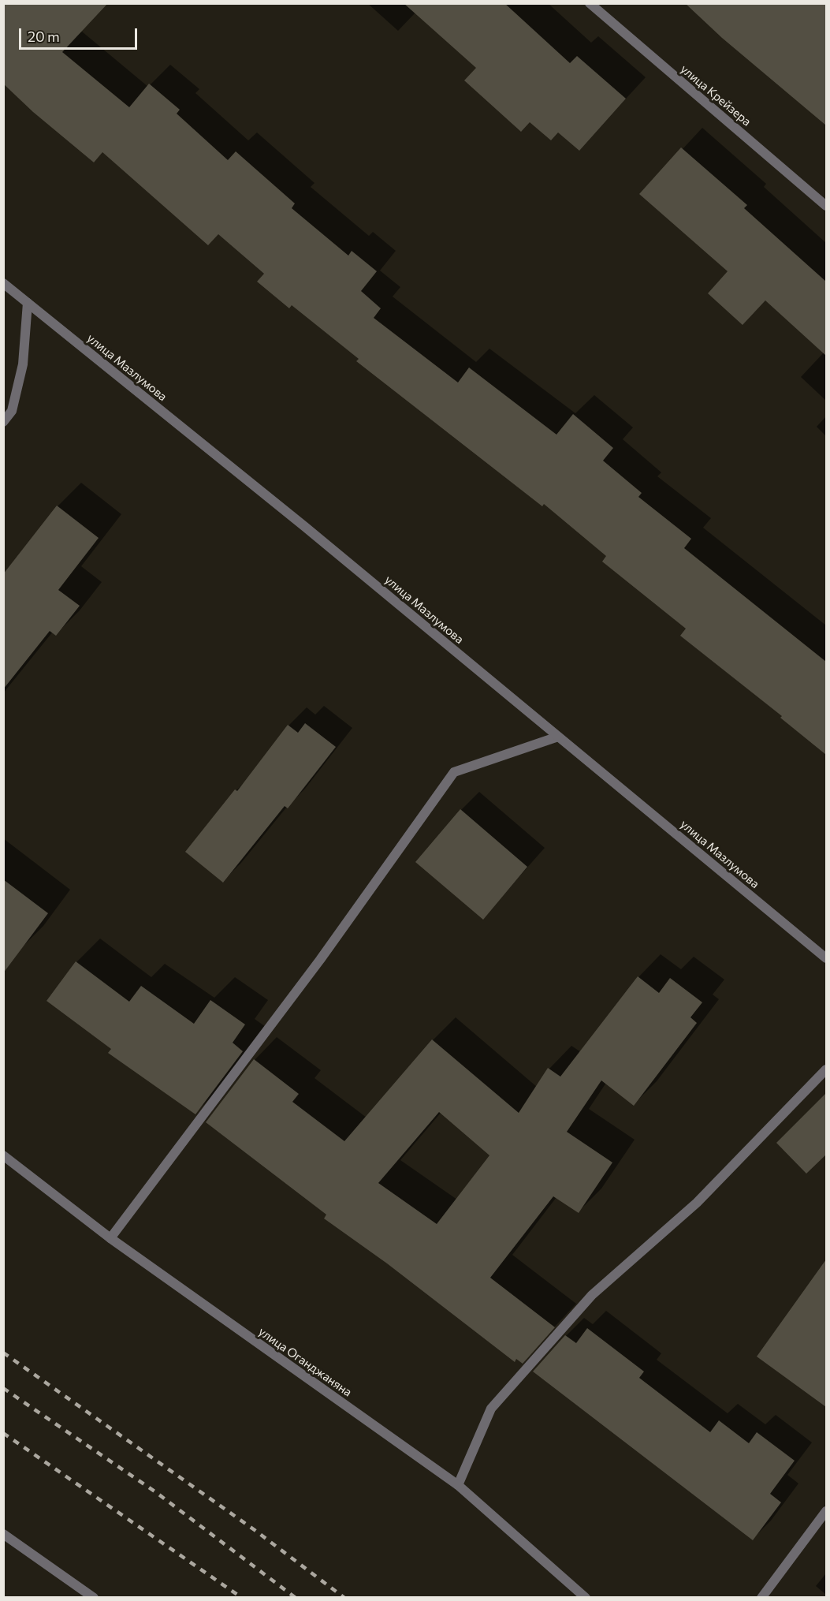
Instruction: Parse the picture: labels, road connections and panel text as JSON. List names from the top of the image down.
{
  "streets": {
    "street": ["улица Крейзера", "улица Мазлумова", "улица Оганджаняна"]
  },
  "scale_bar": "20 m"
}
